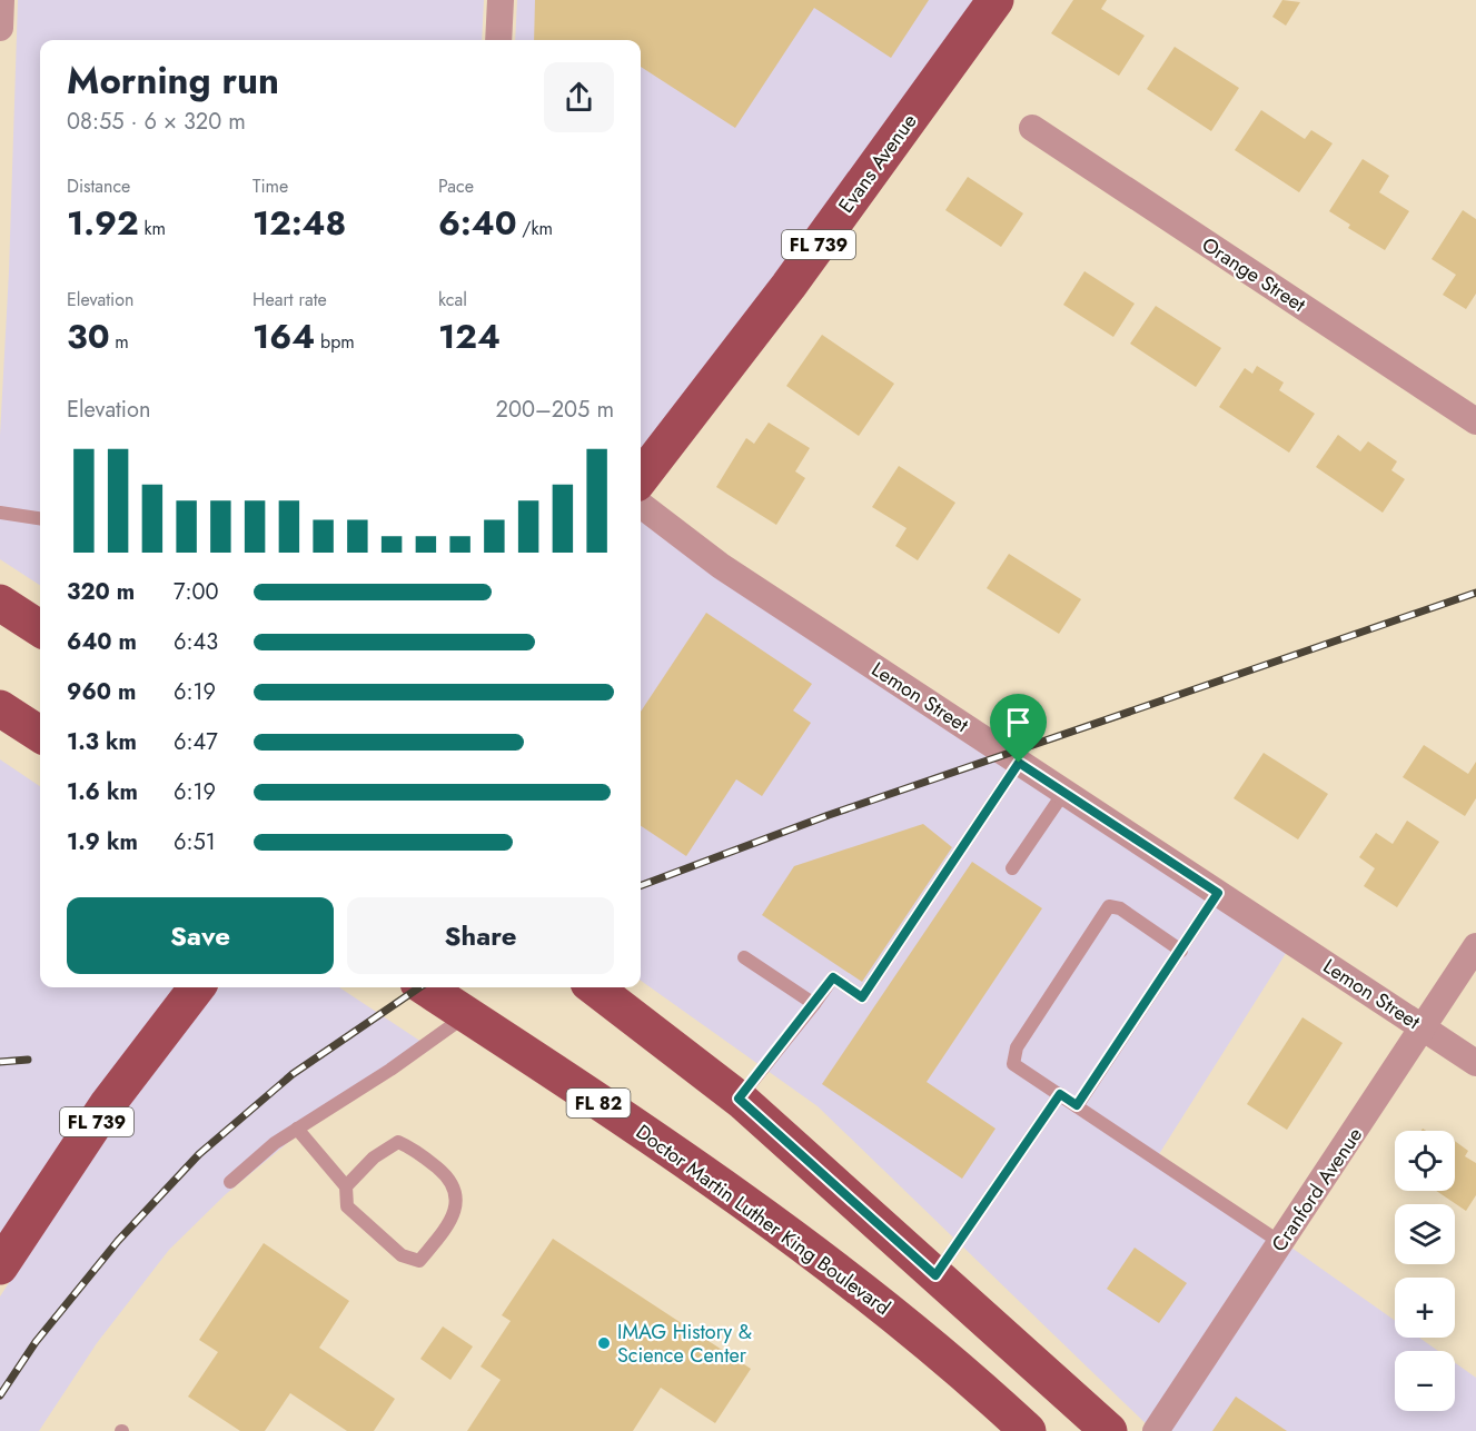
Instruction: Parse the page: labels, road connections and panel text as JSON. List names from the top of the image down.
{
  "streets": {
    "main road": [
      "Evans Avenue",
      "FL 739",
      "FL 82",
      "Doctor Martin Luther King Boulevard"
    ],
    "street": ["Orange Street", "Lemon Street", "Cranford Avenue"]
  },
  "crossings": [
    ["Lemon Street", "Cranford Avenue"]
  ],
  "places": ["IMAG History & Science Center"],
  "page": {
    "heading": ["Morning run", "08:55 · 6 × 320 m"],
    "stats": [
      ["Distance", "1.92 km"],
      ["Time", "12:48"],
      ["Pace", "6:40 /km"],
      ["Elevation", "30 m"],
      ["Heart rate", "164 bpm"],
      ["kcal", "124"]
    ],
    "chart": ["Elevation", "200–205 m"],
    "list": [
      {
        "name": "320 m",
        "note": "7:00"
      },
      {
        "name": "640 m",
        "note": "6:43"
      },
      {
        "name": "960 m",
        "note": "6:19"
      },
      {
        "name": "1.3 km",
        "note": "6:47"
      },
      {
        "name": "1.6 km",
        "note": "6:19"
      },
      {
        "name": "1.9 km",
        "note": "6:51"
      }
    ],
    "buttons": ["Save", "Share"],
    "map_buttons": ["+", "−"]
  }
}
